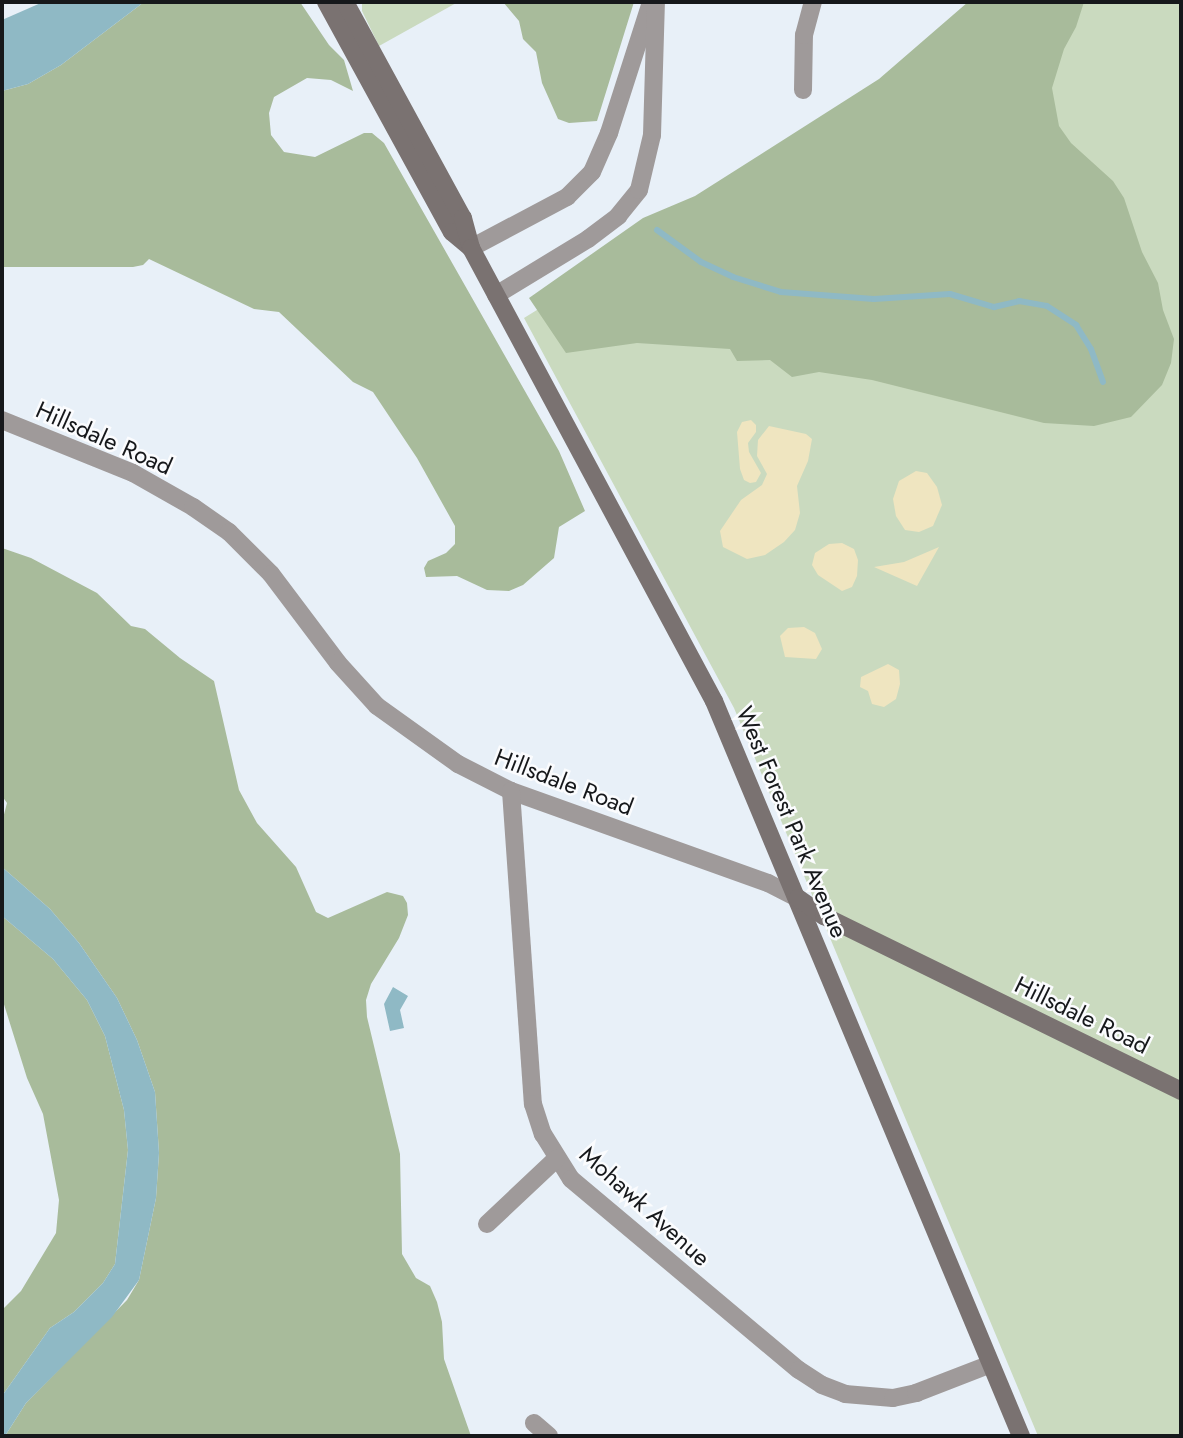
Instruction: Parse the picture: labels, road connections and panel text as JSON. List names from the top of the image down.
{
  "streets": {
    "main road": ["Hillsdale Road", "West Forest Park Avenue"],
    "street": ["Mohawk Avenue"]
  },
  "crossings": [
    ["Hillsdale Road", "West Forest Park Avenue"],
    ["Hillsdale Road", "Mohawk Avenue"],
    ["West Forest Park Avenue", "Mohawk Avenue"]
  ]
}
